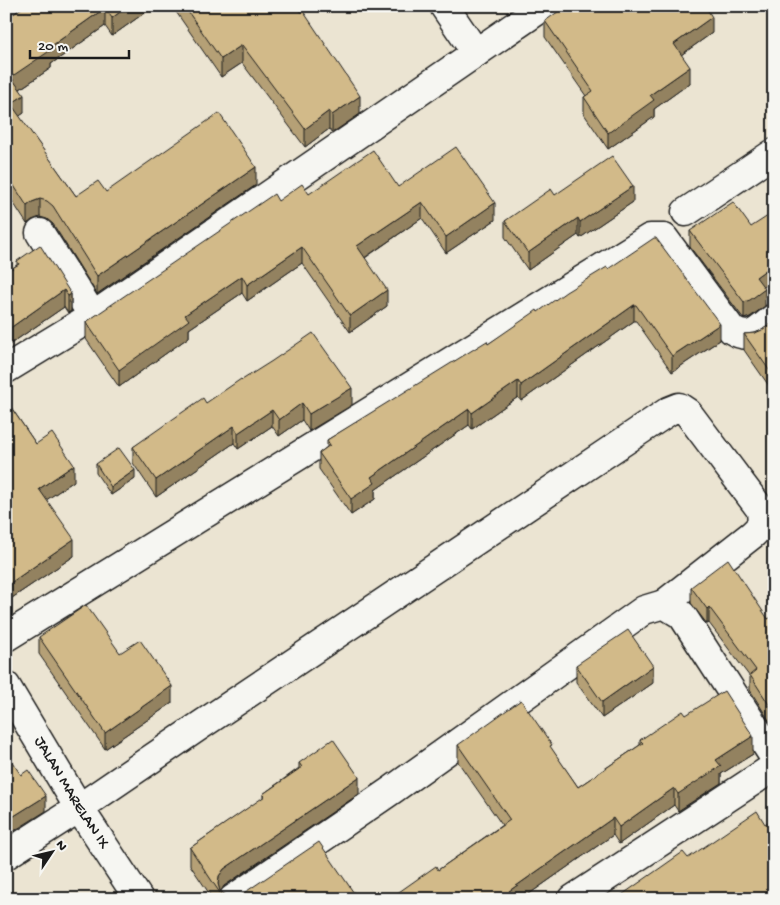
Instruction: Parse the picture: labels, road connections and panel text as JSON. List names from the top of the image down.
{
  "streets": {
    "street": ["JALAN MARELAN IX"]
  },
  "scale_bar": "20 m",
  "north": "top right"
}
